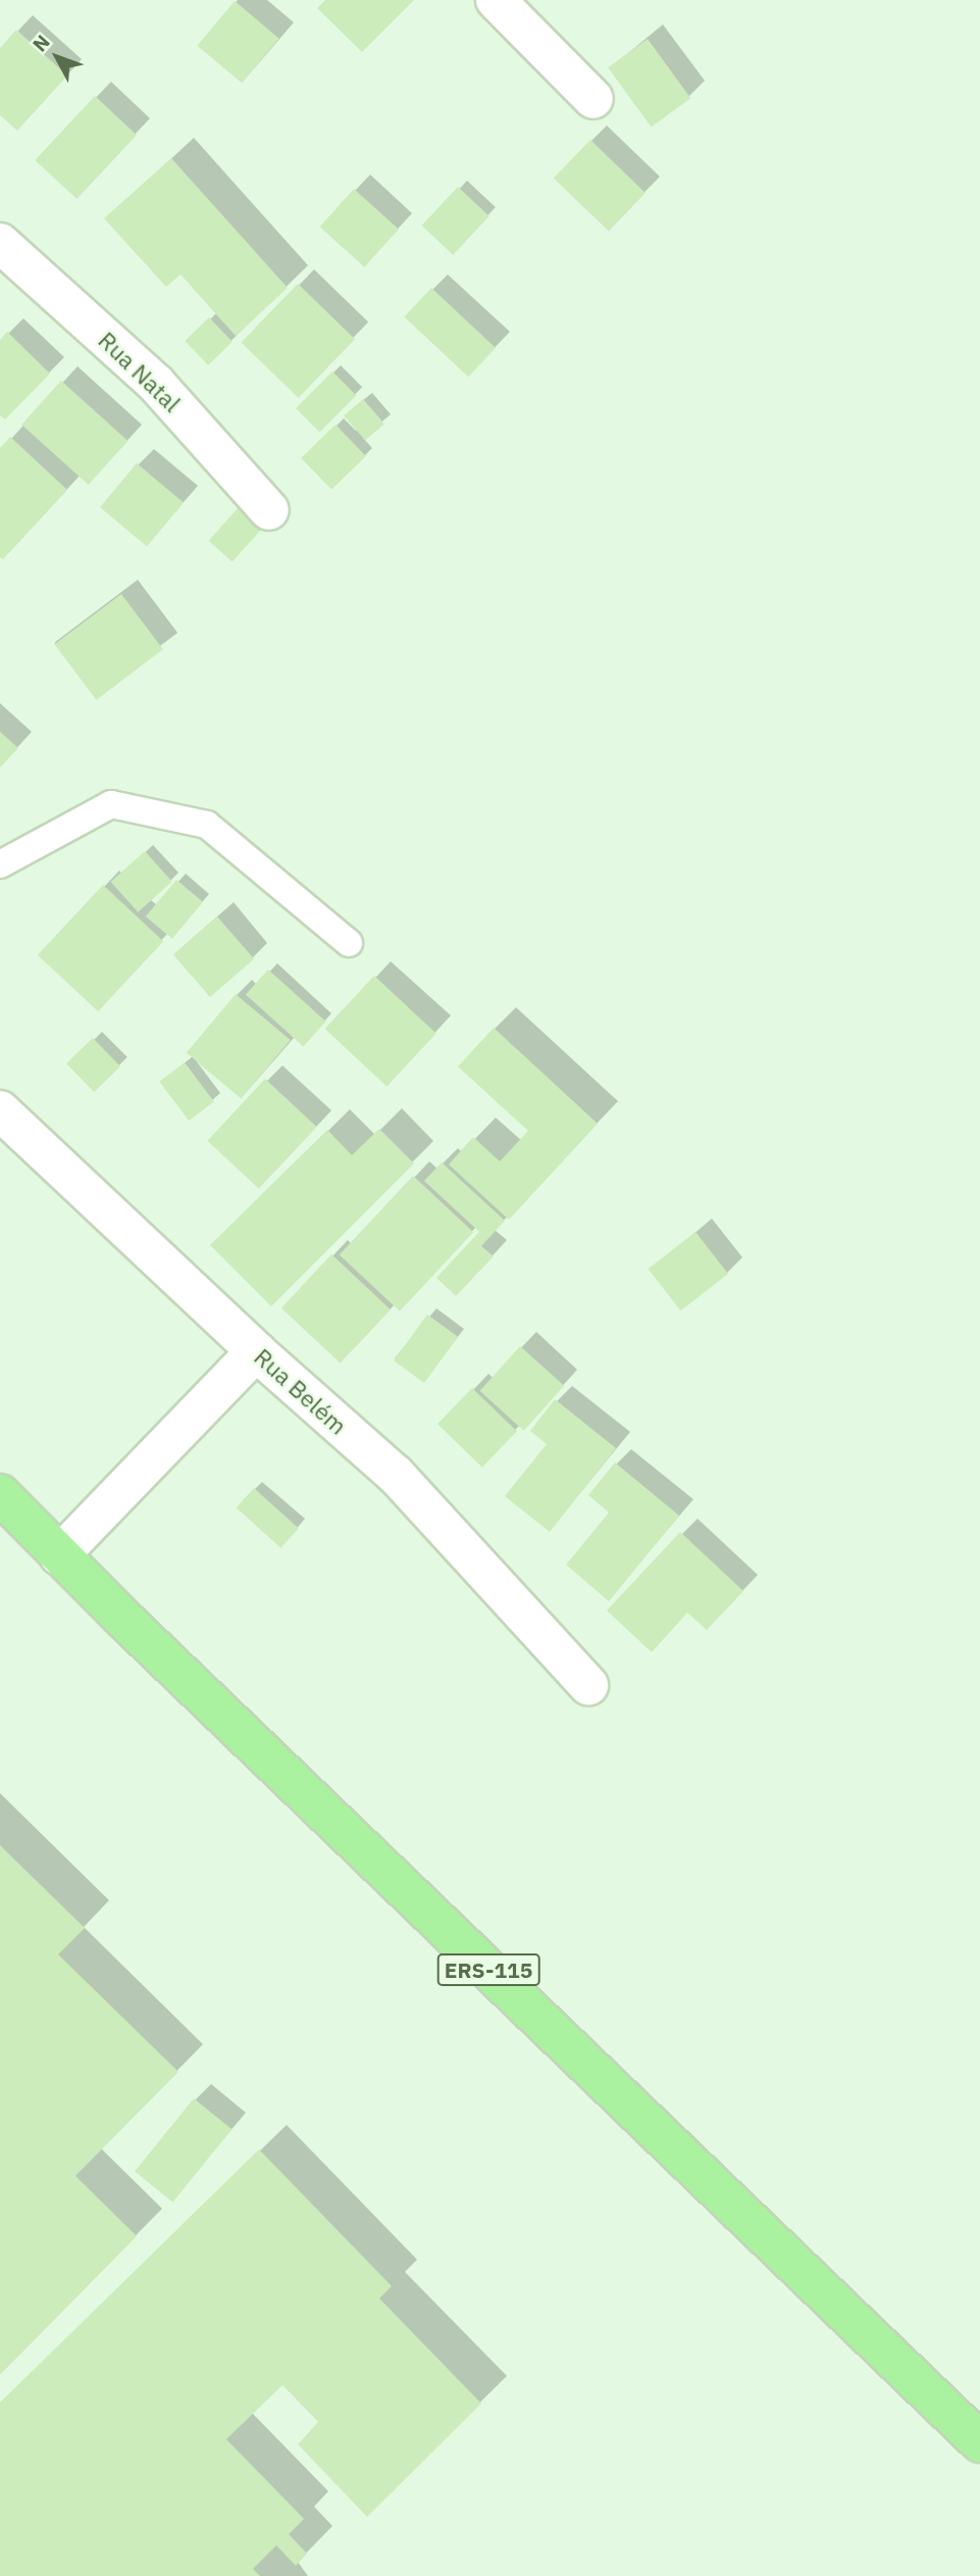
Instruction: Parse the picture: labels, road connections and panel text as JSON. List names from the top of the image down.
{
  "streets": {
    "main road": ["ERS-115"],
    "street": ["Rua Natal", "Rua Belém"]
  },
  "north": "top left"
}
